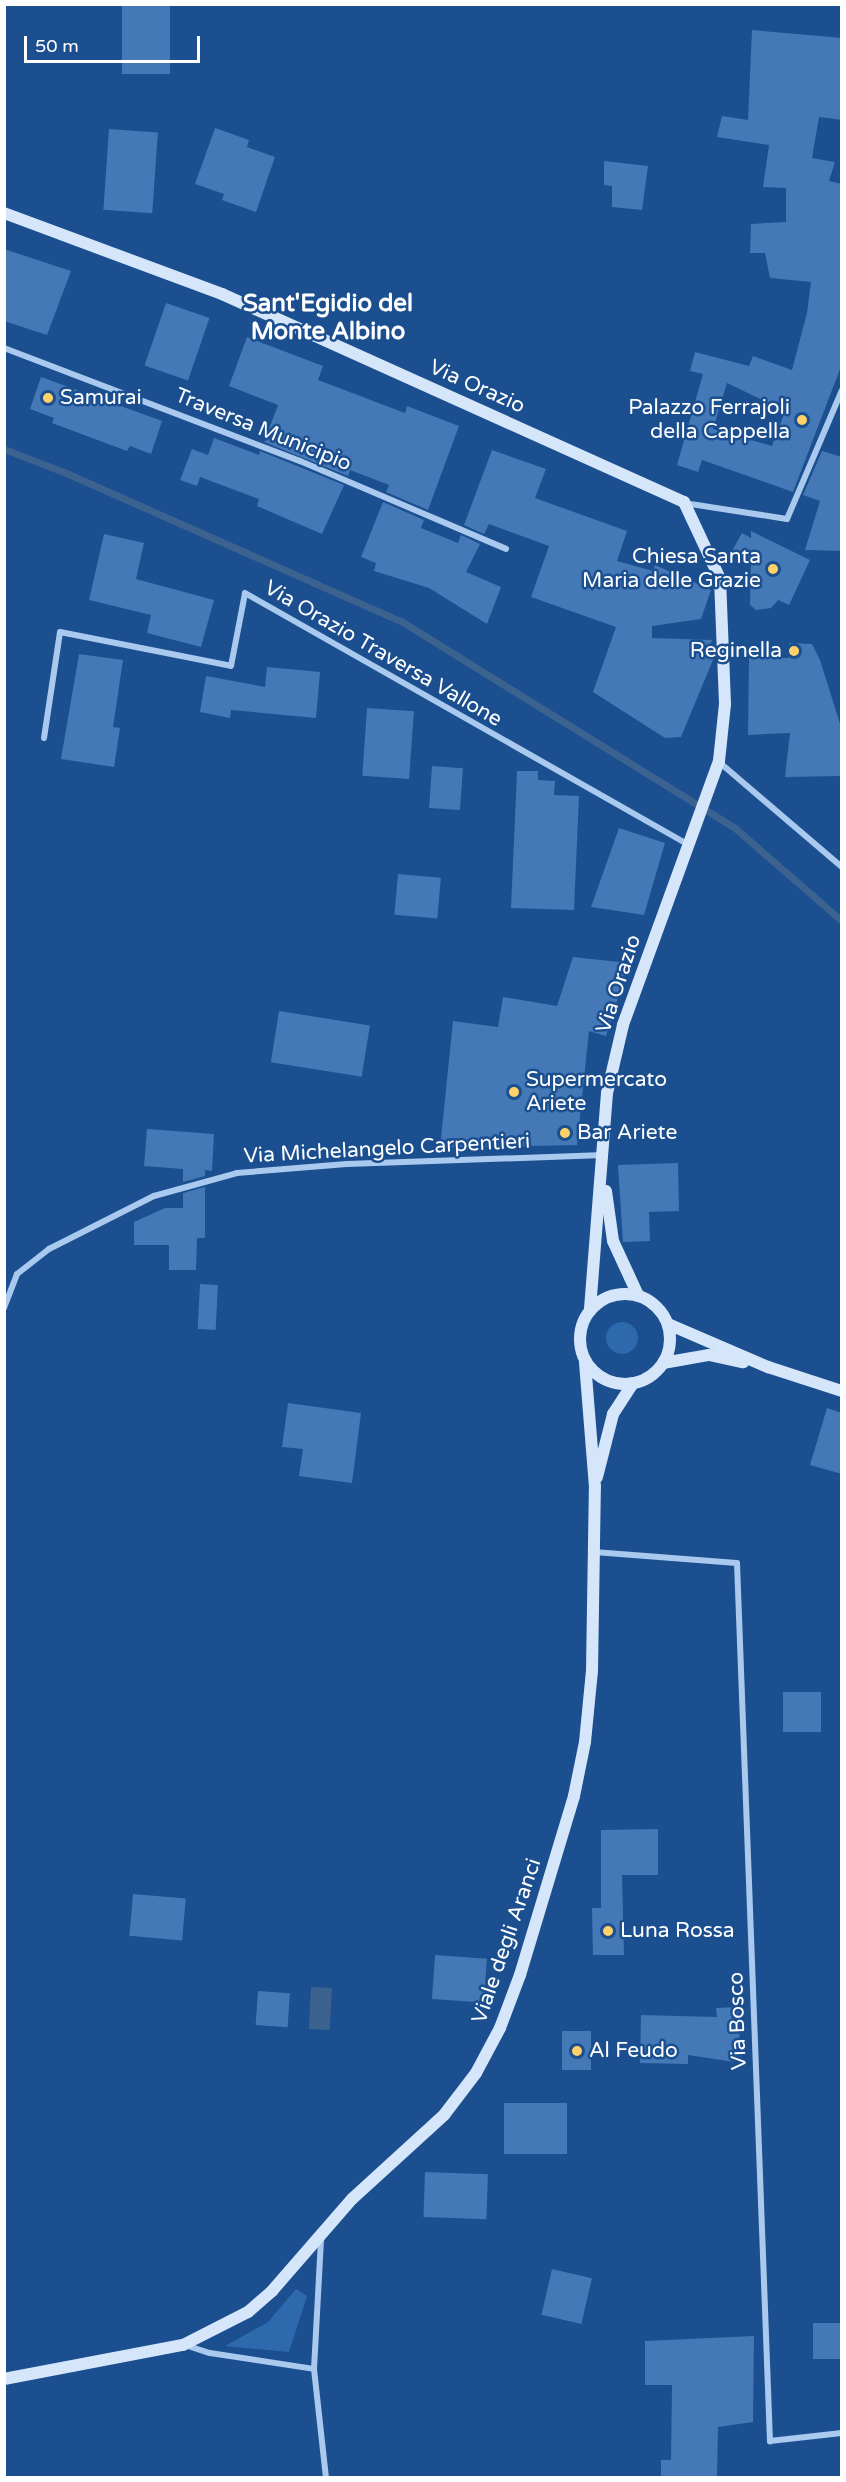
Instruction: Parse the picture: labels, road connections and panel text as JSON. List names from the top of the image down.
{
  "streets": {
    "main road": ["Via Orazio", "Viale degli Aranci"],
    "street": [
      "Traversa Municipio",
      "Via Orazio Traversa Vallone",
      "Via Michelangelo Carpentieri",
      "Via Bosco"
    ]
  },
  "crossings": [
    ["Via Orazio", "Via Orazio Traversa Vallone"],
    ["Via Orazio", "Via Michelangelo Carpentieri"],
    ["Viale degli Aranci", "Via Bosco"]
  ],
  "districts": ["Sant'Egidio del Monte Albino"],
  "places": [
    "Samurai",
    "Palazzo Ferrajoli della Cappella",
    "Chiesa Santa Maria delle Grazie",
    "Reginella",
    "Supermercato Ariete",
    "Bar Ariete",
    "Luna Rossa",
    "Al Feudo"
  ],
  "scale_bar": "50 m"
}
